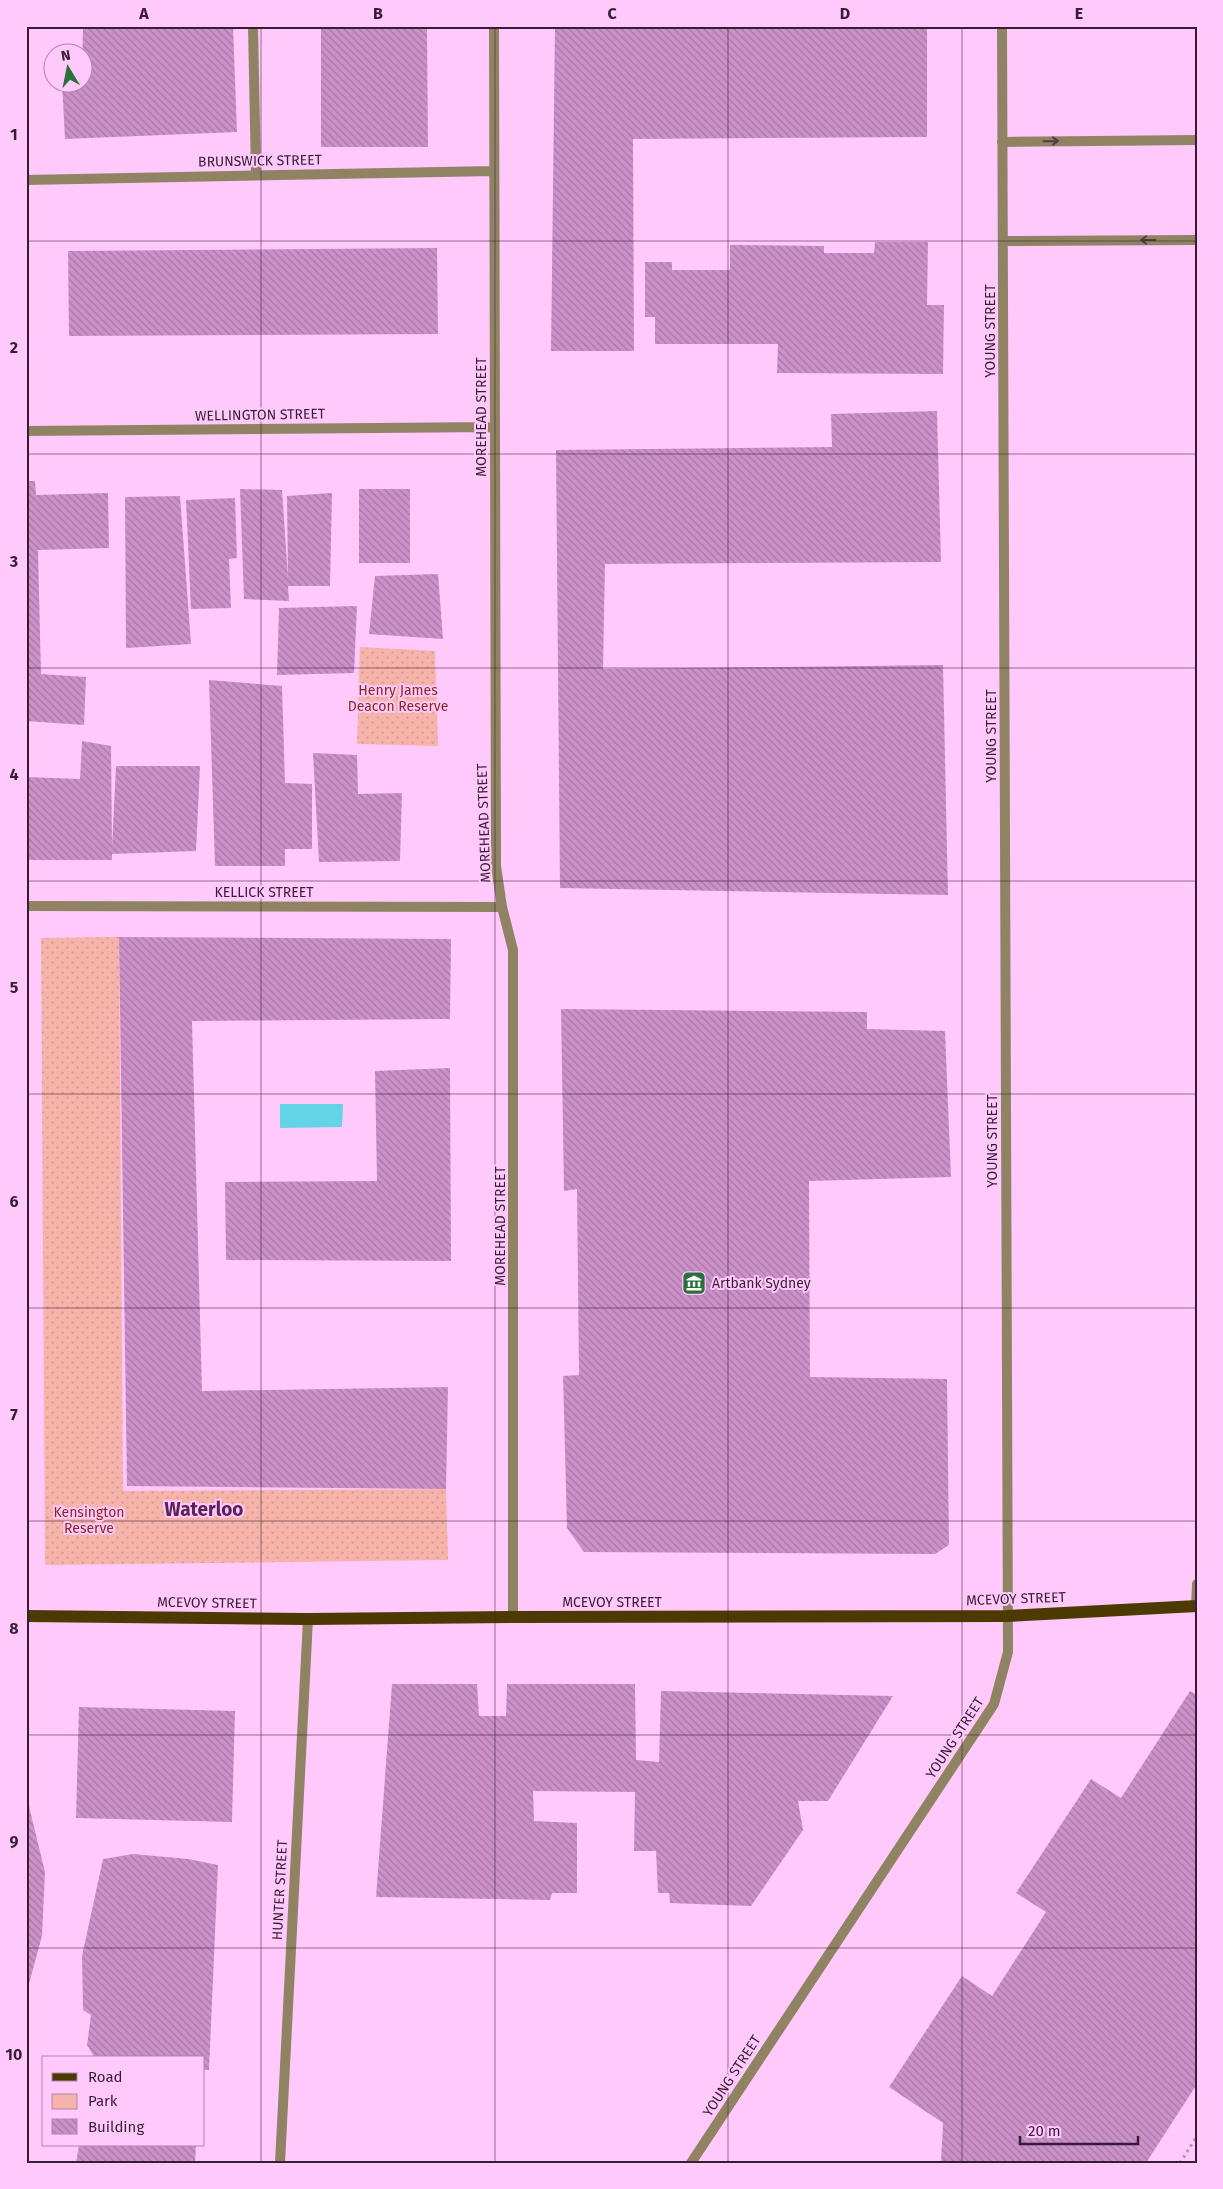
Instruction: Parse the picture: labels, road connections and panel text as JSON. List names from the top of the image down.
{
  "streets": {
    "main road": ["MCEVOY STREET"],
    "street": [
      "BRUNSWICK STREET",
      "YOUNG STREET",
      "WELLINGTON STREET",
      "MOREHEAD STREET",
      "KELLICK STREET",
      "HUNTER STREET"
    ]
  },
  "crossings": [
    ["BRUNSWICK STREET", "MOREHEAD STREET"],
    ["YOUNG STREET", "MCEVOY STREET"],
    ["WELLINGTON STREET", "MOREHEAD STREET"],
    ["MOREHEAD STREET", "KELLICK STREET"],
    ["MOREHEAD STREET", "MCEVOY STREET"],
    ["MCEVOY STREET", "HUNTER STREET"]
  ],
  "districts": ["Waterloo"],
  "parks": ["Henry James Deacon Reserve", "Kensington Reserve"],
  "places": {
    "museum": ["Artbank Sydney"]
  },
  "legend": ["Road", "Park", "Building"],
  "scale_bar": "20 m",
  "north": "top",
  "grid": {
    "columns": [
      "A",
      "B",
      "C",
      "D",
      "E"
    ],
    "rows": [
      "1",
      "2",
      "3",
      "4",
      "5",
      "6",
      "7",
      "8",
      "9",
      "10"
    ]
  }
}
